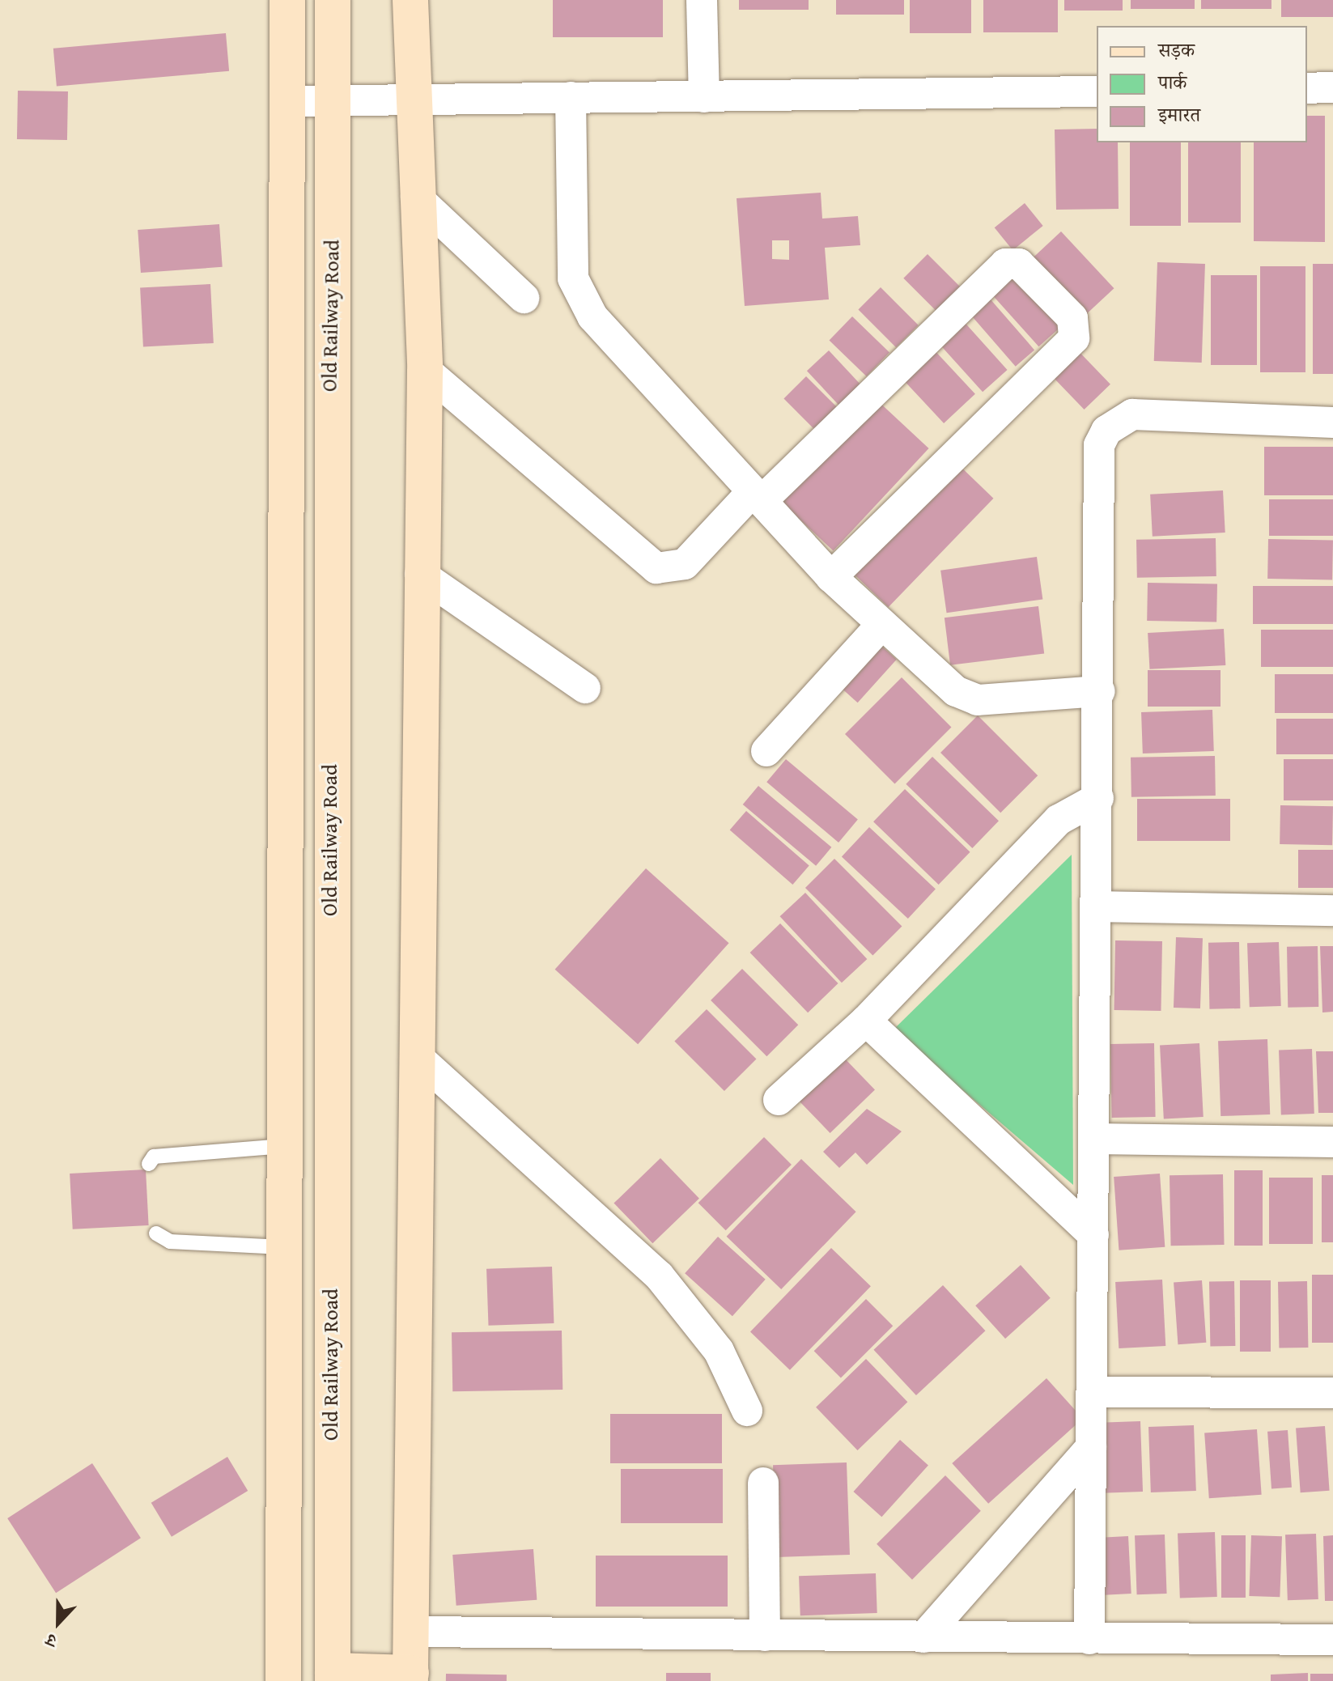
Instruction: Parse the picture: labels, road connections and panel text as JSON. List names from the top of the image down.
{
  "streets": {
    "main road": ["Old Railway Road"]
  },
  "legend": ["सड़क", "पार्क", "इमारत"],
  "north": "bottom"
}
